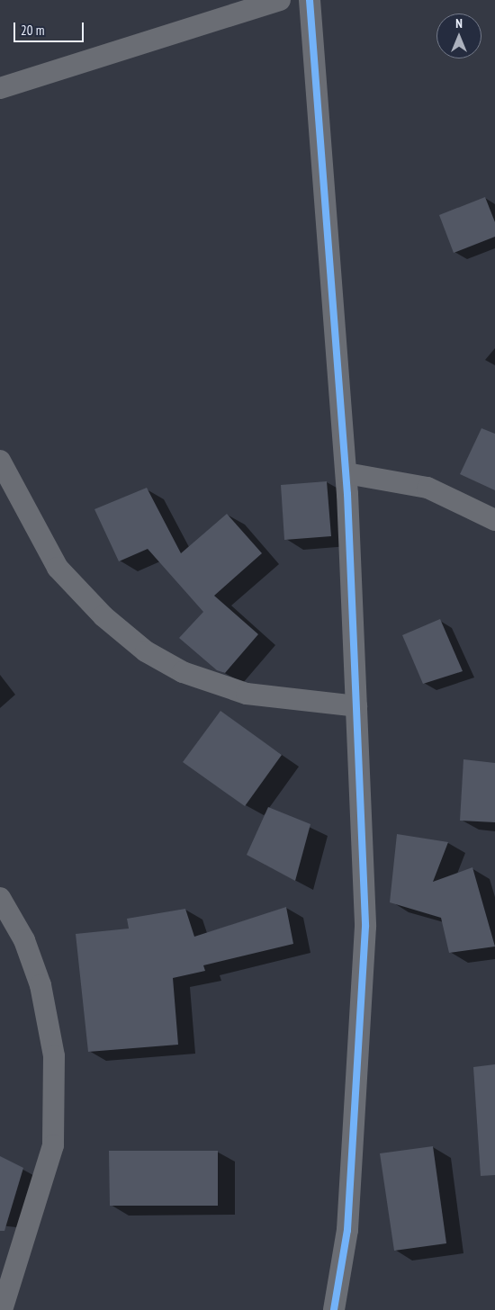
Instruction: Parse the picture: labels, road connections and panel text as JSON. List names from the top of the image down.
{
  "scale_bar": "20 m",
  "north": "top"
}
